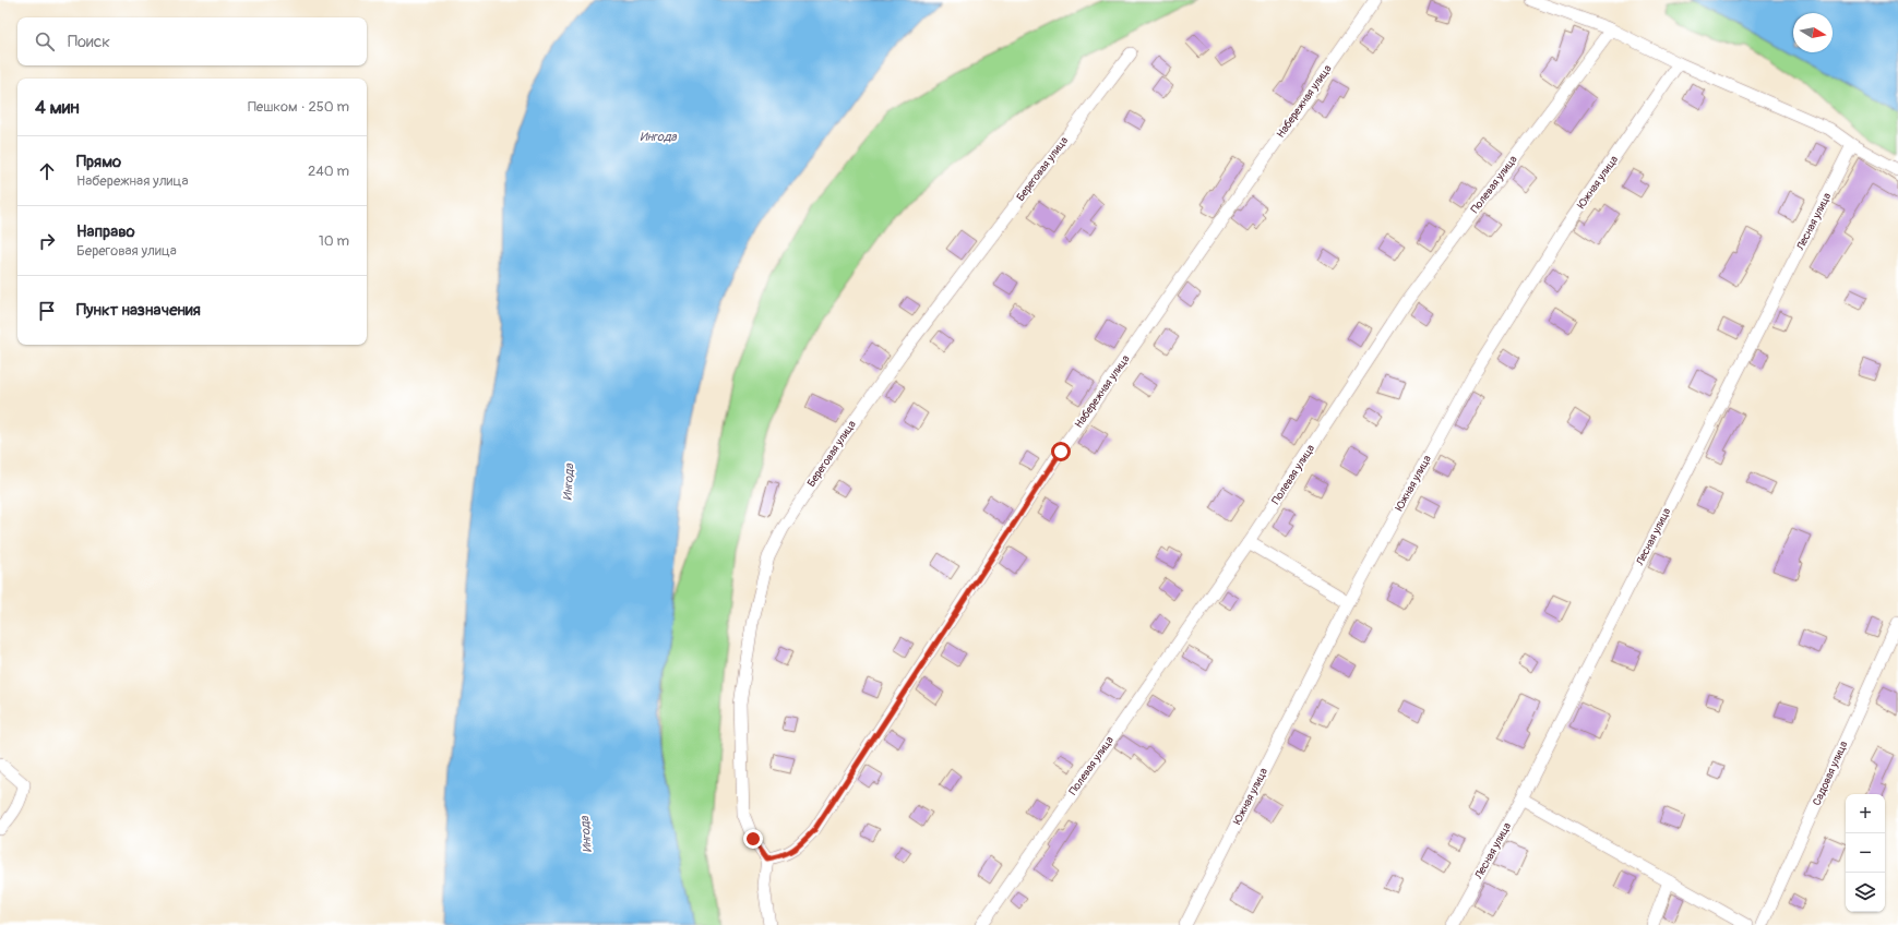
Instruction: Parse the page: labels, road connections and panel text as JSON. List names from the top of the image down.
{
  "streets": {
    "street": [
      "Набережная улица",
      "Береговая улица",
      "Южная улица",
      "Полевая улица",
      "Лесная улица",
      "Садовая улица"
    ]
  },
  "crossings": [
    ["Набережная улица", "Береговая улица"]
  ],
  "water": ["Ингода"],
  "north": "right",
  "page": {
    "search": "Поиск",
    "heading": ["4 мин", "Пешком · 250 m"],
    "list": [
      ["Прямо", "Набережная улица", "240 m"],
      ["Направо", "Береговая улица", "10 m"],
      "Пункт назначения"
    ],
    "map_buttons": ["+", "−"]
  }
}
